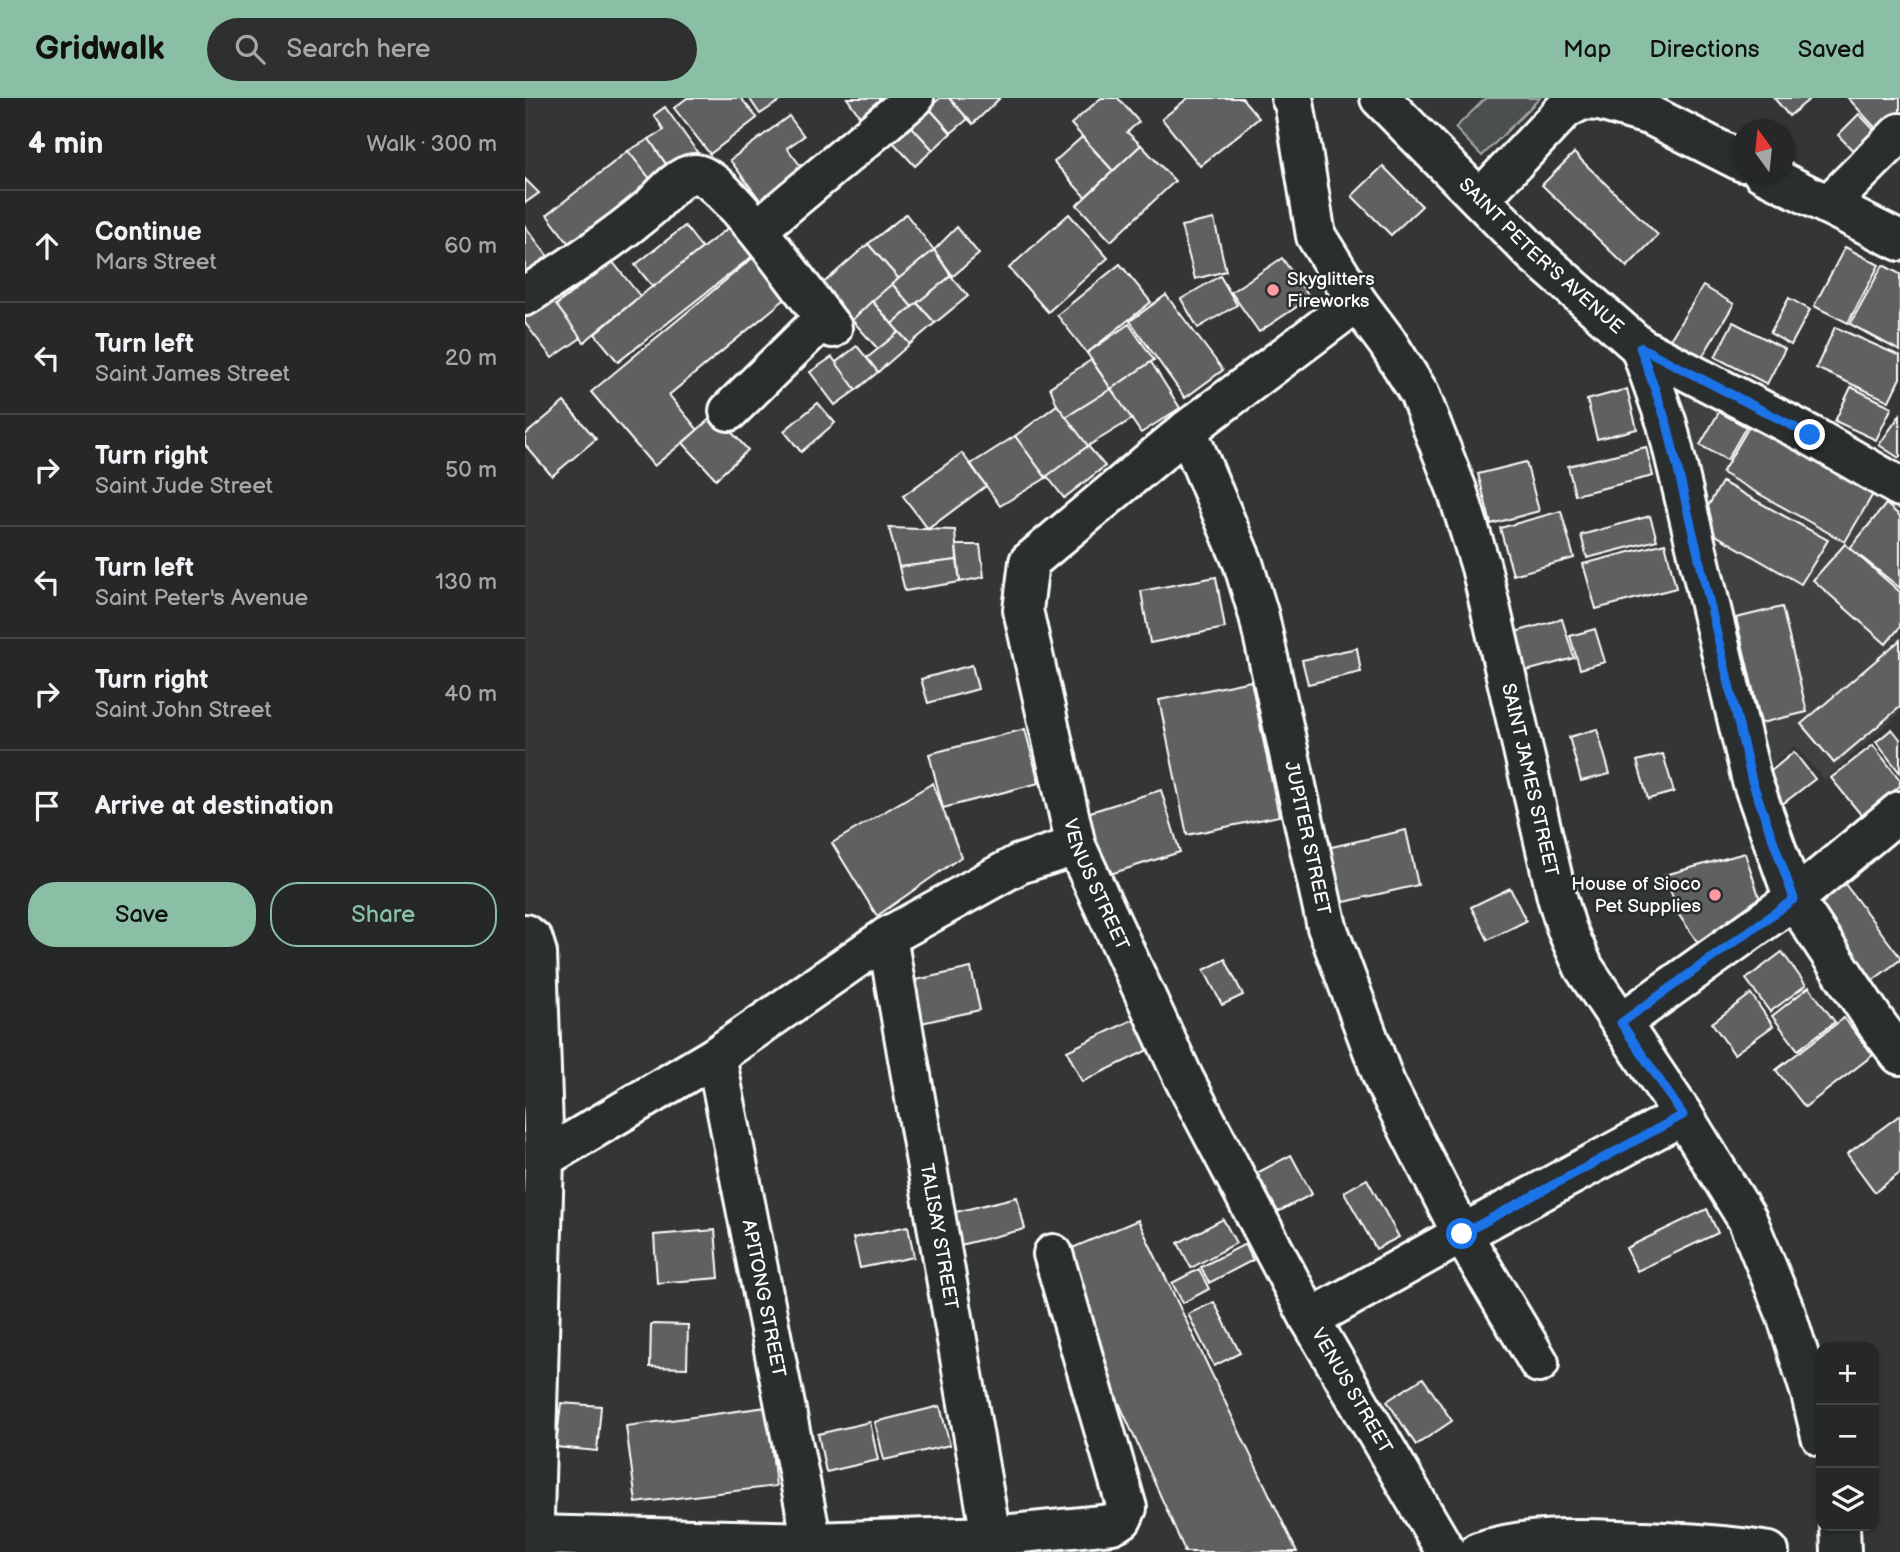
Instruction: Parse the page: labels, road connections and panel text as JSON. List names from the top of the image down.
{
  "streets": {
    "street": [
      "SAINT PETER'S AVENUE",
      "SAINT JAMES STREET",
      "JUPITER STREET",
      "VENUS STREET",
      "TALISAY STREET",
      "APITONG STREET"
    ]
  },
  "crossings": [
    ["SAINT JAMES STREET", "VENUS STREET"],
    ["JUPITER STREET", "VENUS STREET"]
  ],
  "places": ["Skyglitters Fireworks", "House of Sioco Pet Supplies"],
  "north": "top",
  "page": {
    "header": "Gridwalk",
    "search": "Search here",
    "nav": ["Map", "Directions", "Saved"],
    "heading": ["4 min", "Walk · 300 m"],
    "list": [
      ["Continue", "Mars Street", "60 m"],
      ["Turn left", "Saint James Street", "20 m"],
      ["Turn right", "Saint Jude Street", "50 m"],
      ["Turn left", "Saint Peter's Avenue", "130 m"],
      ["Turn right", "Saint John Street", "40 m"],
      "Arrive at destination"
    ],
    "buttons": ["Save", "Share"],
    "map_buttons": ["+", "−"]
  }
}
